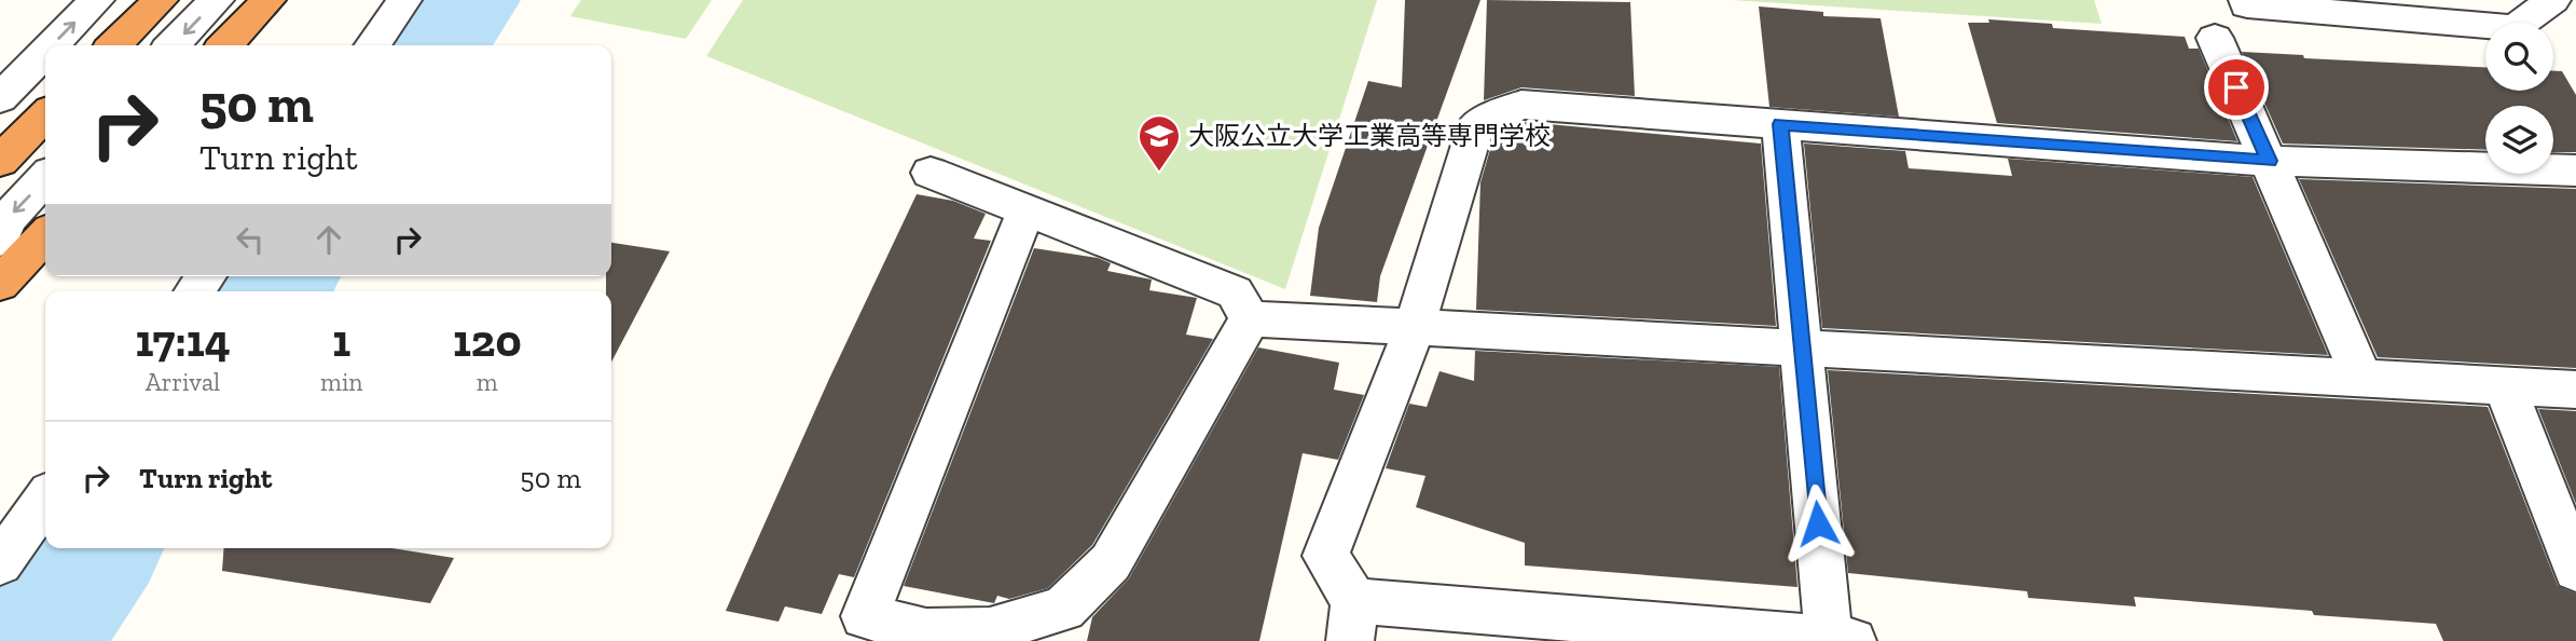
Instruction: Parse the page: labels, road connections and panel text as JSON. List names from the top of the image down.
{
  "places": {
    "school or university": ["大阪公立大学工業高等専門学校"]
  },
  "page": {
    "turn": ["50 m", "Turn right"],
    "eta": [
      "17:14",
      "Arrival",
      "1",
      "min",
      "120",
      "m"
    ],
    "list": [
      {
        "name": "Turn right",
        "value": "50 m"
      }
    ]
  }
}
